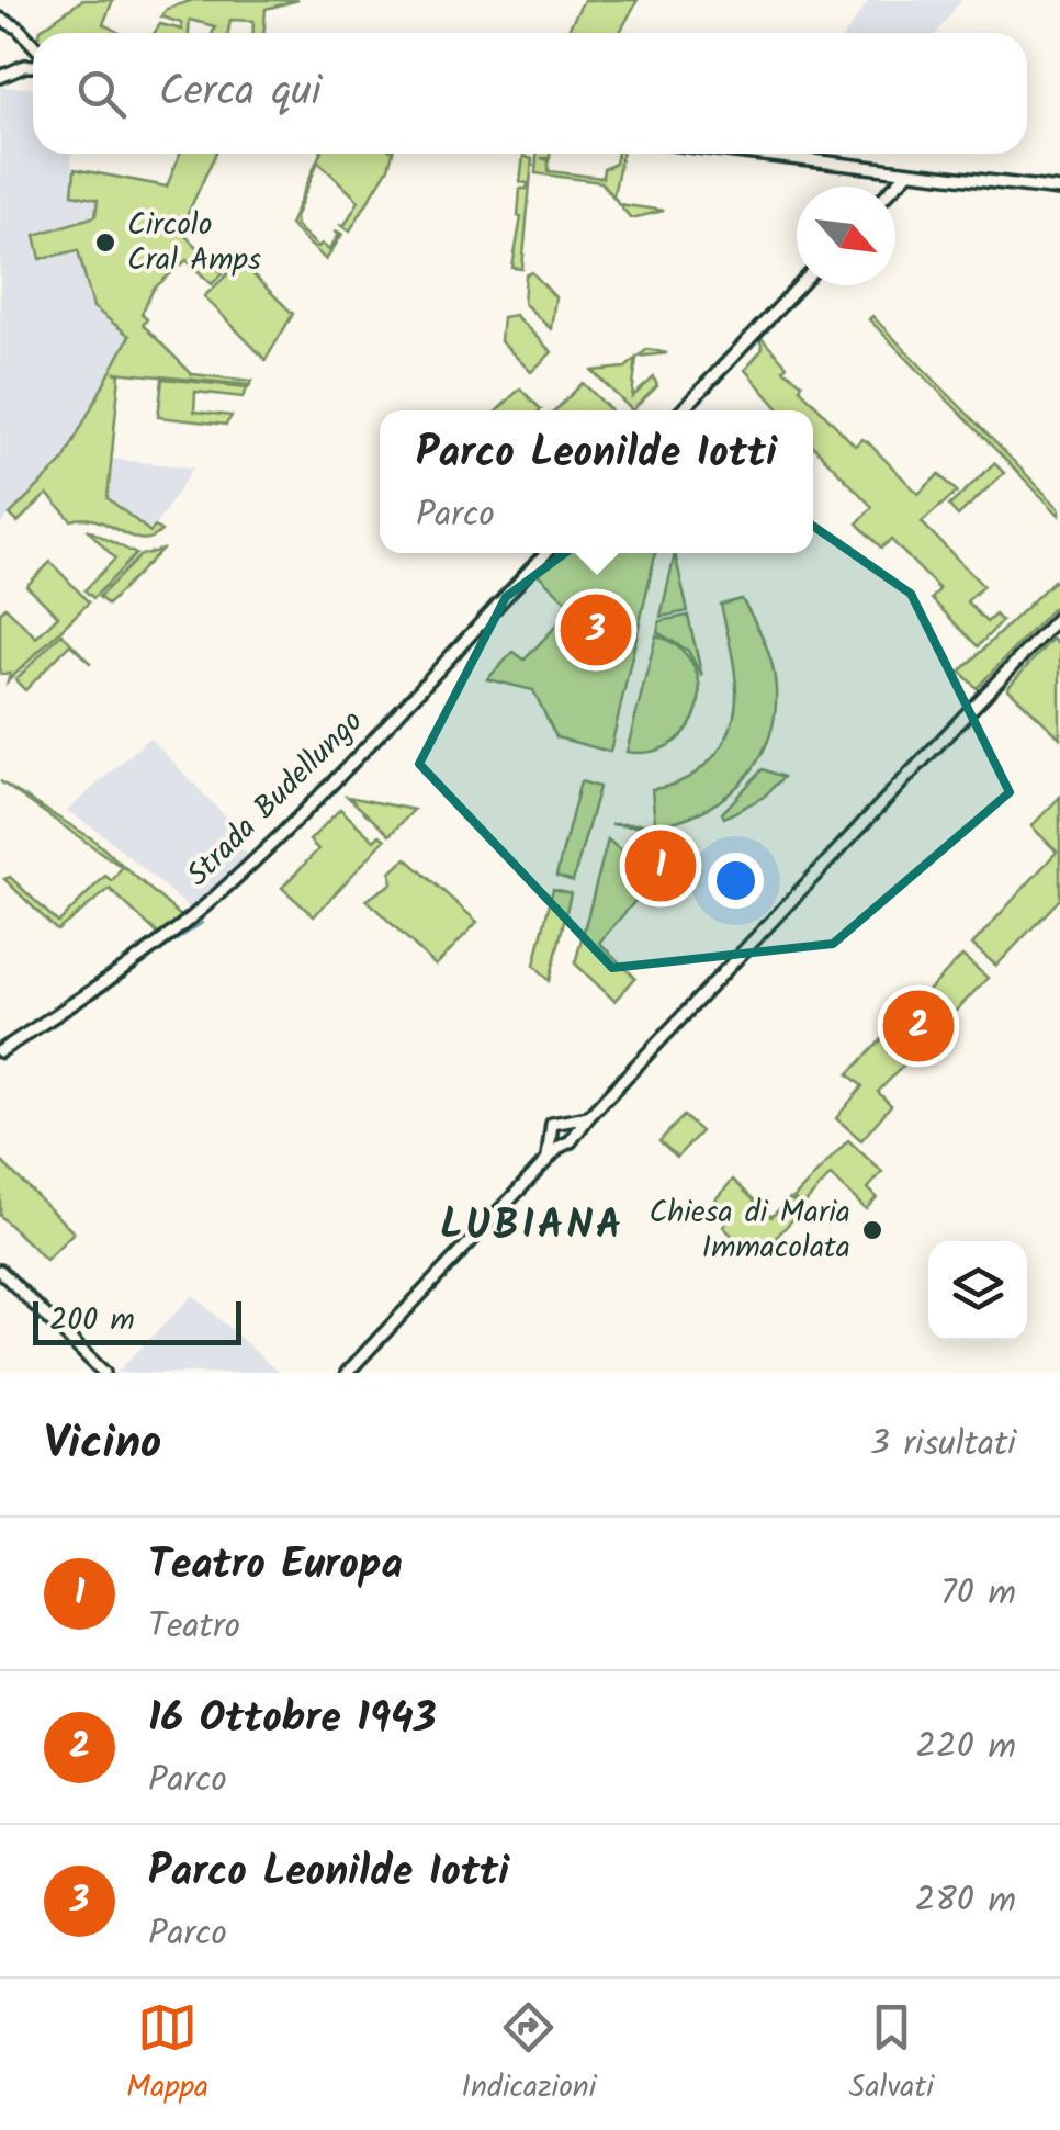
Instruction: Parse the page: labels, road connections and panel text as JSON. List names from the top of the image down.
{
  "streets": {
    "street": ["Strada Budellungo"]
  },
  "districts": ["LUBIANA"],
  "places": ["Circolo Cral Amps", "Chiesa di Maria Immacolata"],
  "scale_bar": "200 m",
  "north": "bottom right",
  "page": {
    "search": "Cerca qui",
    "popup": ["Parco Leonilde Iotti", "Parco"],
    "pins": ["3", "1", "2"],
    "scale": "200 m",
    "heading": ["Vicino", "3 risultati"],
    "list": [
      {
        "mark": "1",
        "name": "Teatro Europa",
        "note": "Teatro",
        "value": "70 m"
      },
      {
        "mark": "2",
        "name": "16 Ottobre 1943",
        "note": "Parco",
        "value": "220 m"
      },
      {
        "mark": "3",
        "name": "Parco Leonilde Iotti",
        "note": "Parco",
        "value": "280 m"
      }
    ],
    "nav": ["Mappa", "Indicazioni", "Salvati"]
  }
}
